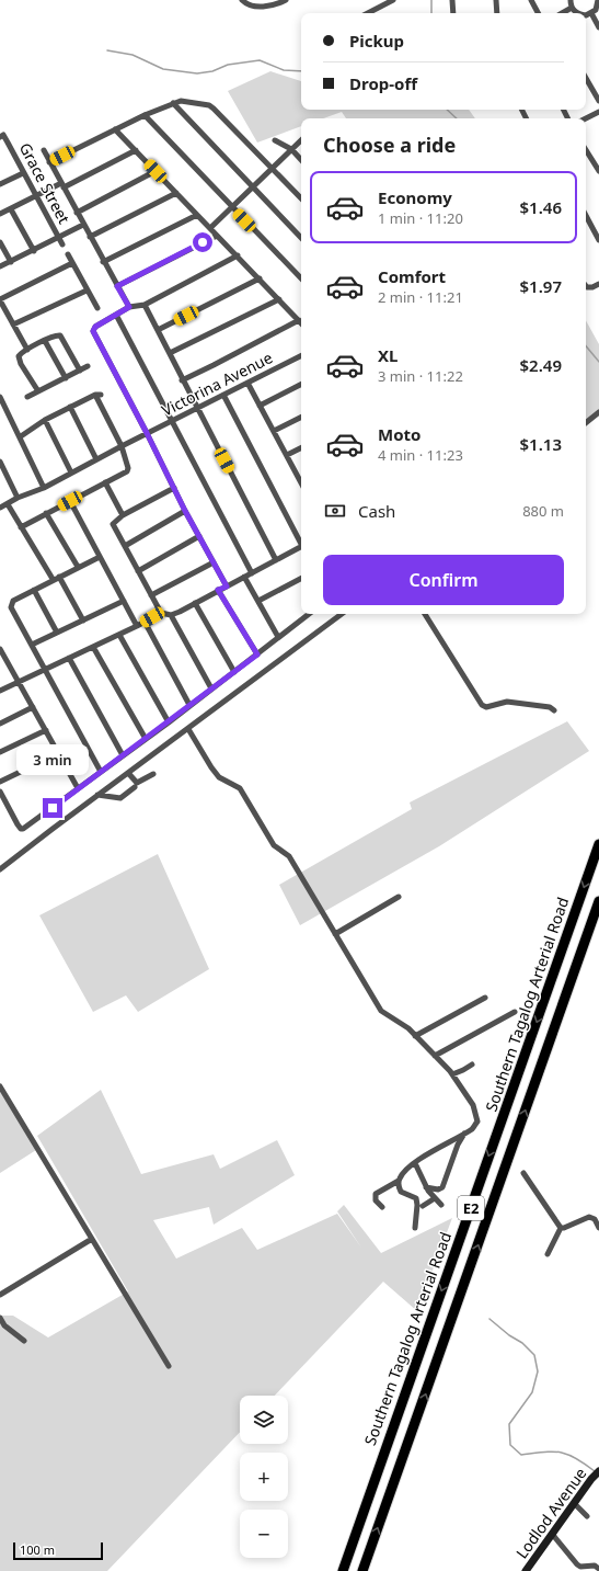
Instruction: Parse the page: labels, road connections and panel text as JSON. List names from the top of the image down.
{
  "streets": {
    "highway": ["Southern Tagalog Arterial Road", "E2"],
    "main road": ["Lodlod Avenue"],
    "street": ["Grace Street", "Victorina Avenue"]
  },
  "scale_bar": "100 m",
  "page": {
    "banner": ["Pickup", "Drop-off"],
    "heading": "Choose a ride",
    "list": [
      {
        "name": "Economy",
        "note": "1 min · 11:20",
        "value": "$1.46"
      },
      {
        "name": "Comfort",
        "note": "2 min · 11:21",
        "value": "$1.97"
      },
      {
        "name": "XL",
        "note": "3 min · 11:22",
        "value": "$2.49"
      },
      {
        "name": "Moto",
        "note": "4 min · 11:23",
        "value": "$1.13"
      }
    ],
    "pay": ["Cash", "880 m"],
    "buttons": "Confirm",
    "bubble": "3 min",
    "map_buttons": ["+", "−"],
    "scale": "100 m"
  }
}
